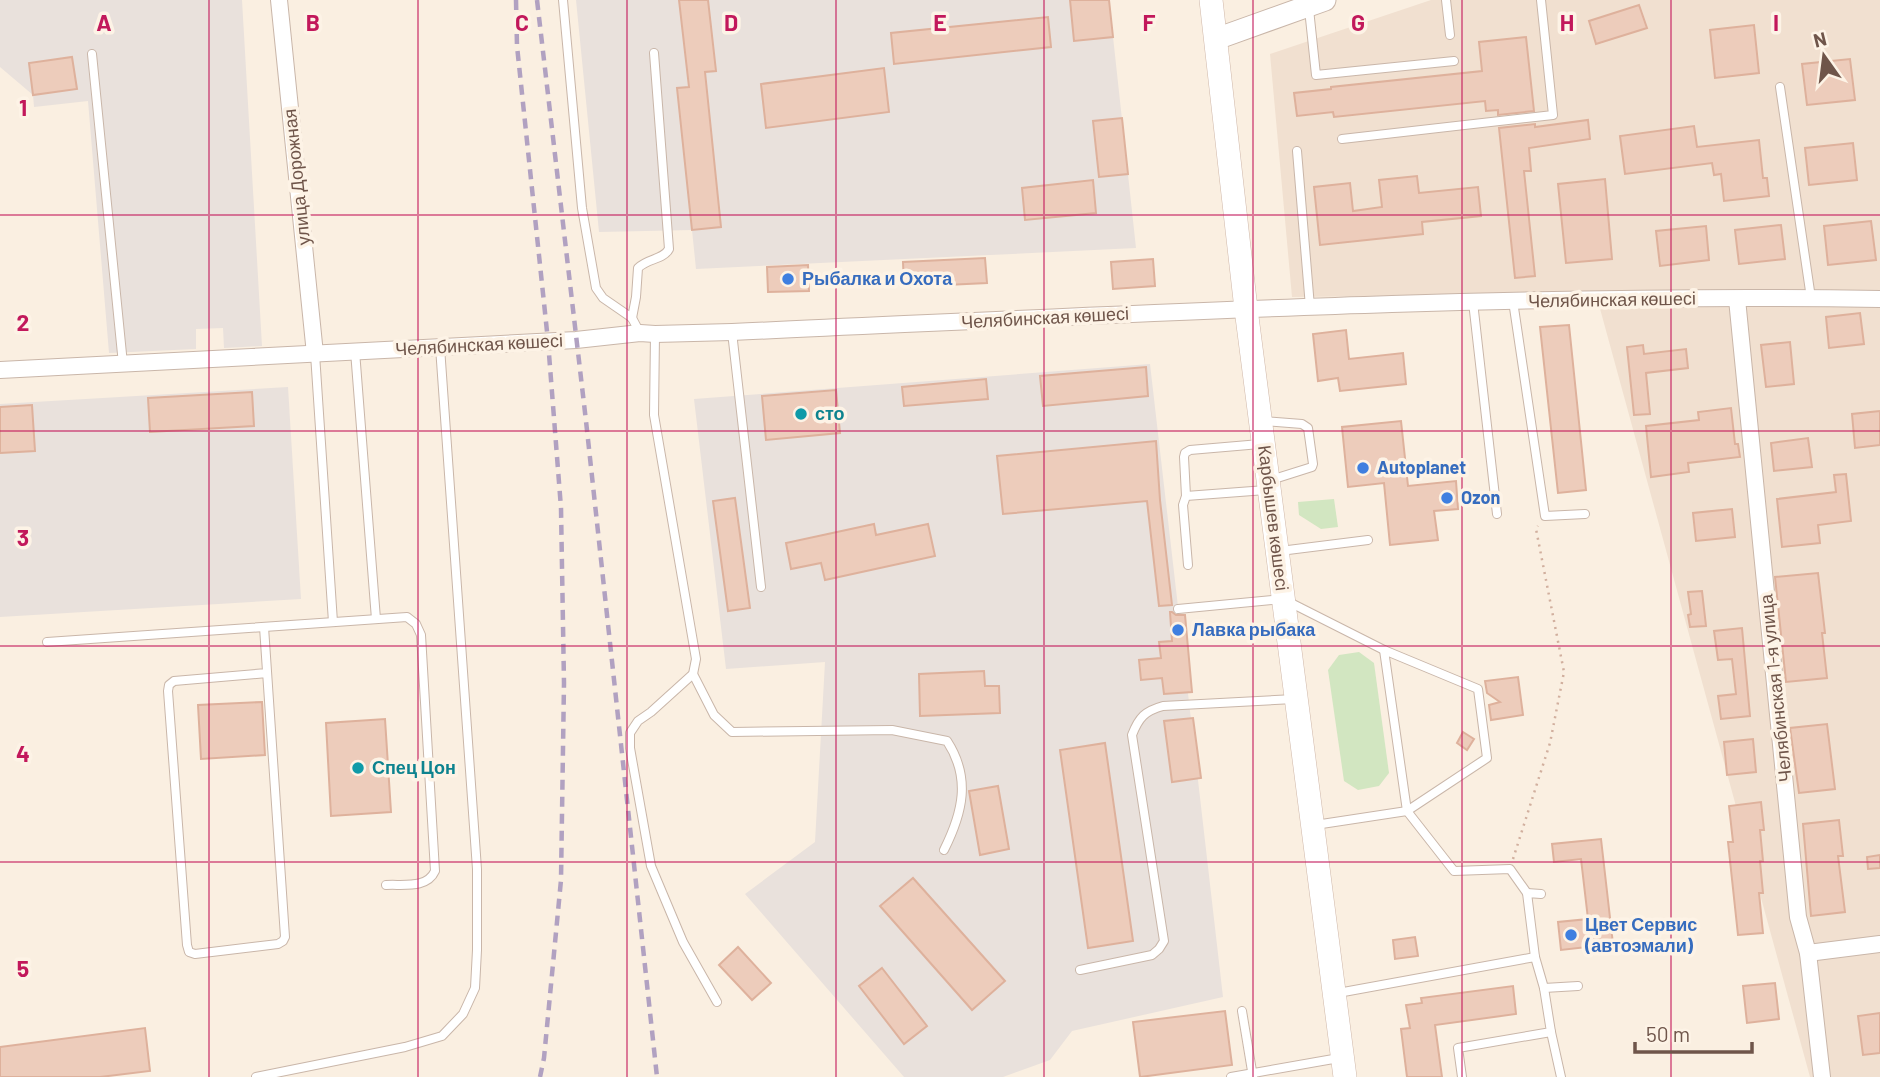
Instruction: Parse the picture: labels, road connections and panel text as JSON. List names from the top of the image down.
{
  "streets": {
    "main road": ["Карбышев көшесі"],
    "street": ["улица Дорожная", "Челябинская көшесі", "Челябинская 1-я улица"]
  },
  "crossings": [
    ["улица Дорожная", "Челябинская көшесі"],
    ["Челябинская көшесі", "Карбышев көшесі"],
    ["Челябинская көшесі", "Челябинская 1-я улица"]
  ],
  "places": [
    "Рыбалка и Охота",
    "сто",
    "Autoplanet",
    "Ozon",
    "Лавка рыбака",
    "Спец Цон",
    "Цвет Сервис (автоэмали)"
  ],
  "scale_bar": "50 m",
  "north": "top",
  "grid": {
    "columns": [
      "A",
      "B",
      "C",
      "D",
      "E",
      "F",
      "G",
      "H",
      "I"
    ],
    "rows": [
      "1",
      "2",
      "3",
      "4",
      "5"
    ]
  }
}
